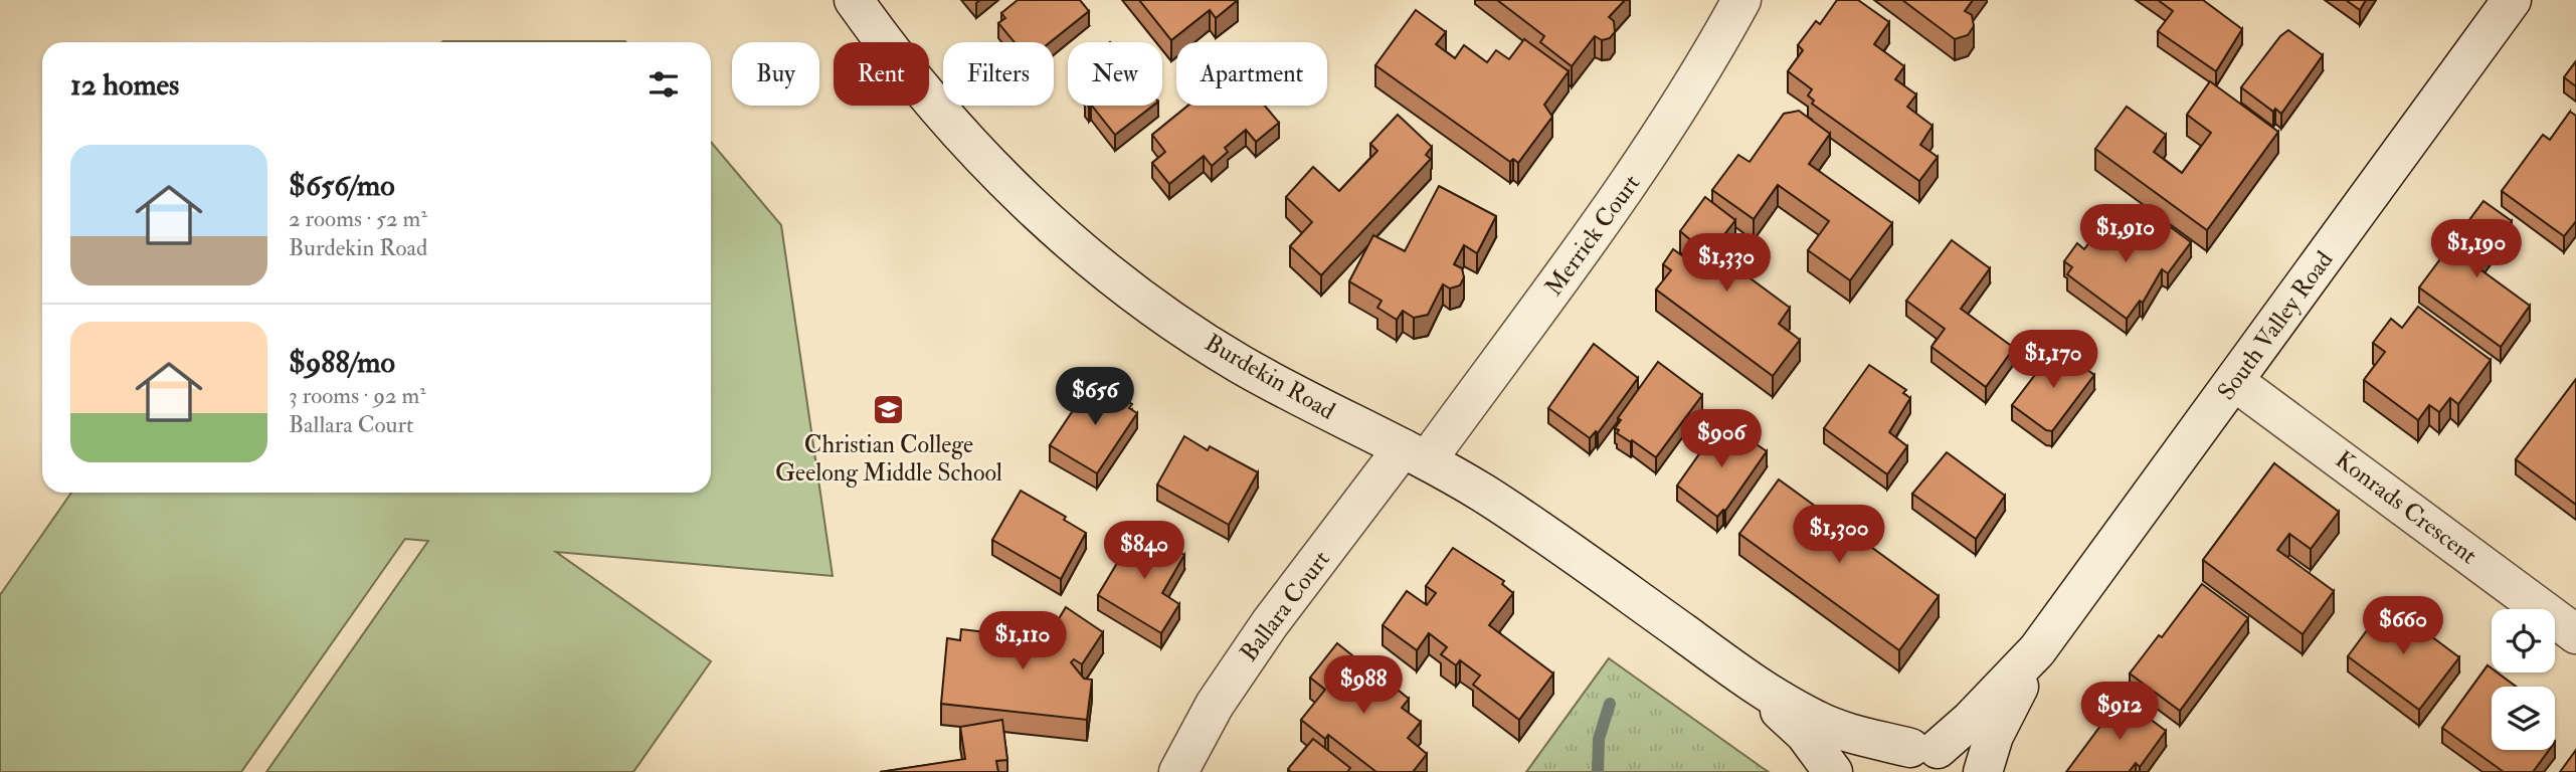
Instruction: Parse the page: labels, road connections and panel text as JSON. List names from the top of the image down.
{
  "streets": {
    "street": [
      "Merrick Court",
      "South Valley Road",
      "Burdekin Road",
      "Konrads Crescent",
      "Ballara Court"
    ]
  },
  "crossings": [
    ["Merrick Court", "Burdekin Road"],
    ["Merrick Court", "Ballara Court"],
    ["South Valley Road", "Burdekin Road"],
    ["South Valley Road", "Konrads Crescent"],
    ["Burdekin Road", "Ballara Court"]
  ],
  "places": {
    "school or university": ["Christian College Geelong Middle School"]
  },
  "page": {
    "chip": [
      "Buy",
      "Rent",
      "Filters",
      "New",
      "Apartment"
    ],
    "heading": "12 homes",
    "list": [
      {
        "name": "$656/mo",
        "note": "2 rooms · 52 m² · Burdekin Road"
      },
      {
        "name": "$988/mo",
        "note": "3 rooms · 92 m² · Ballara Court"
      }
    ],
    "price": [
      "$1,910",
      "$1,190",
      "$1,330",
      "$1,170",
      "$656",
      "$906",
      "$1,300",
      "$840",
      "$660",
      "$1,110",
      "$988",
      "$912"
    ]
  }
}
